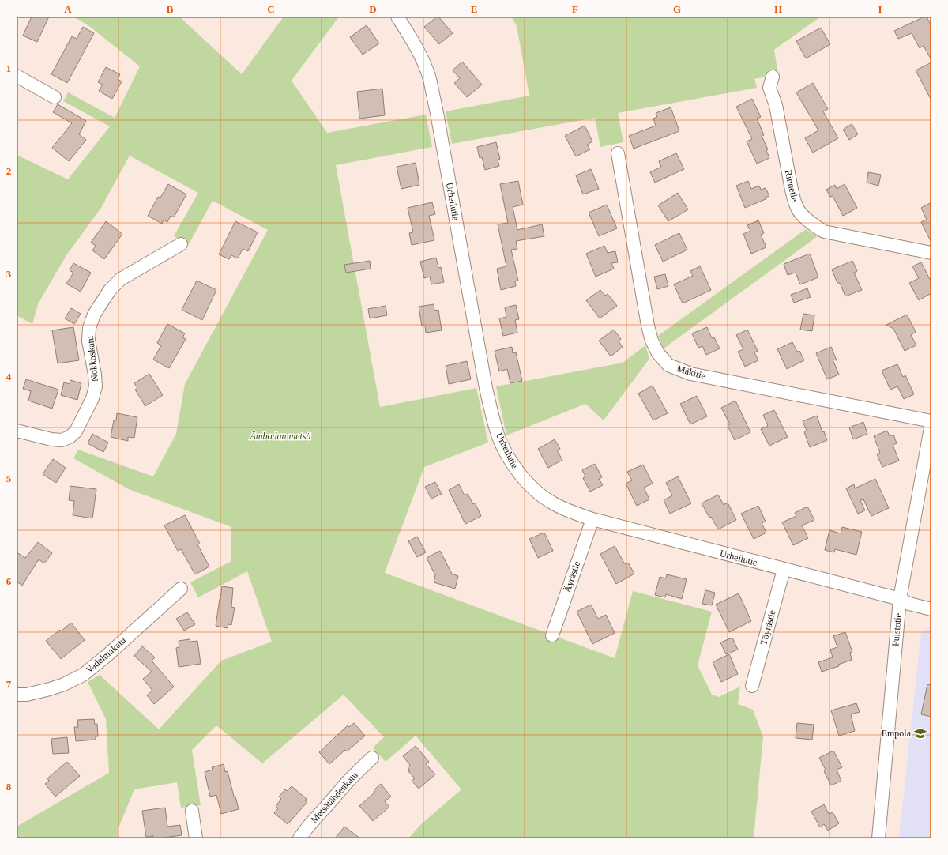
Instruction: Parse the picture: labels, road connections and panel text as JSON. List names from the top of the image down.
{
  "streets": {
    "street": [
      "Rinnetie",
      "Urheilutie",
      "Nokkoskatu",
      "Mäkitie",
      "Äyrästie",
      "Töyrästie",
      "Puistotie",
      "Vadelmakatu",
      "Metsätähdenkatu"
    ]
  },
  "crossings": [
    ["Urheilutie", "Äyrästie"],
    ["Urheilutie", "Töyrästie"],
    ["Urheilutie", "Puistotie"]
  ],
  "parks": ["Ämbodan metsä"],
  "places": {
    "school or university": ["Empola"]
  },
  "grid": {
    "columns": [
      "A",
      "B",
      "C",
      "D",
      "E",
      "F",
      "G",
      "H",
      "I"
    ],
    "rows": [
      "1",
      "2",
      "3",
      "4",
      "5",
      "6",
      "7",
      "8"
    ]
  }
}
